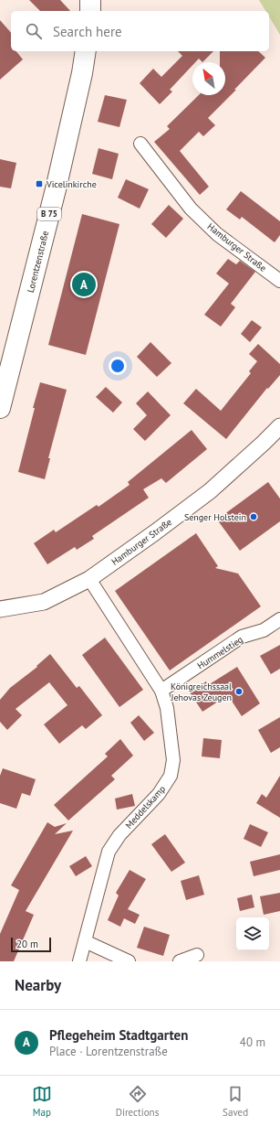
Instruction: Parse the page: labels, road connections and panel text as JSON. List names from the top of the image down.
{
  "streets": {
    "main road": ["B 75", "Lorentzenstraße"],
    "street": ["Hamburger Straße", "Hummelstieg", "Meddelskamp"]
  },
  "crossings": [
    ["Hamburger Straße", "Meddelskamp"],
    ["Hummelstieg", "Meddelskamp"]
  ],
  "places": {
    "transit": ["Vicelinkirche"],
    "other": ["Senger Holstein", "Königreichssaal Jehovas Zeugen"]
  },
  "scale_bar": "20 m",
  "north": "top left",
  "page": {
    "search": "Search here",
    "pins": "A",
    "scale": "20 m",
    "heading": "Nearby",
    "list": [
      {
        "mark": "A",
        "name": "Pflegeheim Stadtgarten",
        "note": "Place · Lorentzenstraße",
        "value": "40 m"
      }
    ],
    "nav": ["Map", "Directions", "Saved"]
  }
}
